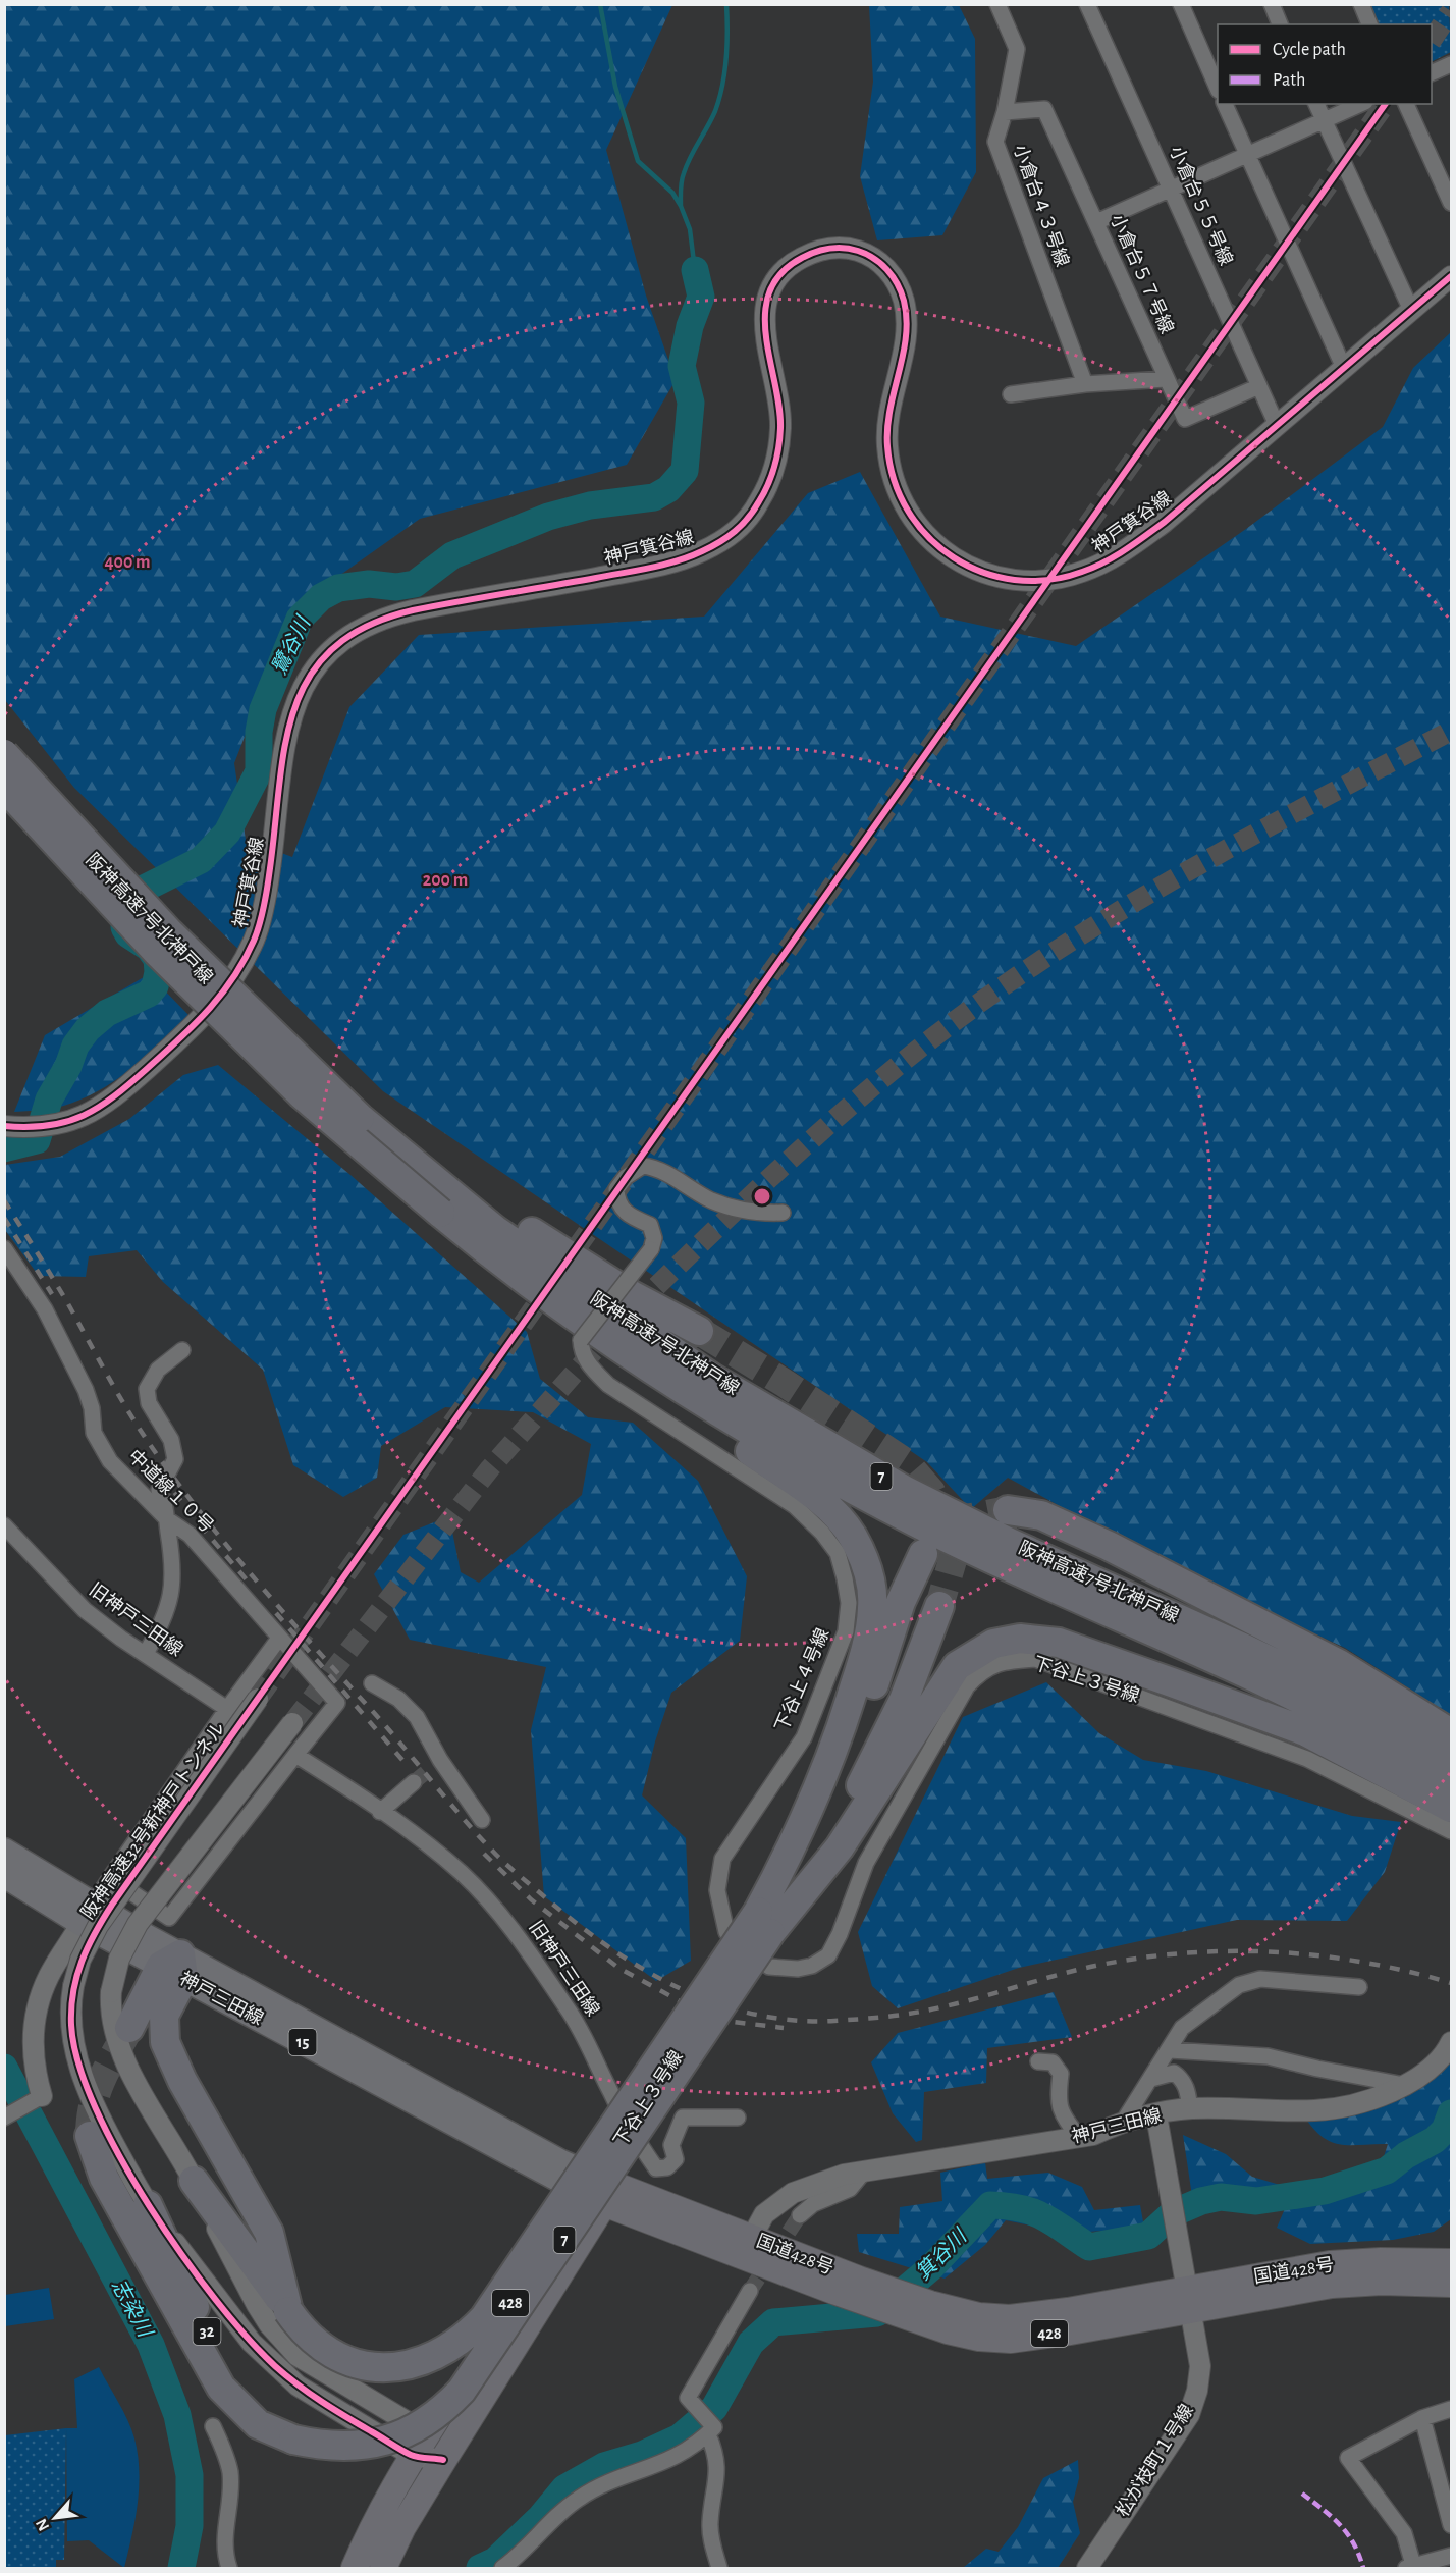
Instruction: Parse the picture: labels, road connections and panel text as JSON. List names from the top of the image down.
{
  "streets": {
    "highway": [
      "阪神高速7号北神戸線",
      "7",
      "国道428号",
      "428",
      "32"
    ],
    "main road": ["神戸三田線", "15"],
    "street": [
      "小倉台４３号線",
      "小倉台５５号線",
      "小倉台５７号線",
      "神戸箕谷線",
      "中道線１０号",
      "旧神戸三田線",
      "下谷上４号線",
      "下谷上３号線",
      "阪神高速32号新神戸トンネル",
      "松が枝町１号線"
    ]
  },
  "crossings": [
    ["小倉台４３号線", "小倉台５７号線"],
    ["小倉台５５号線", "小倉台５７号線"],
    ["小倉台５５号線", "神戸箕谷線"],
    ["阪神高速7号北神戸線", "7"],
    ["7", "下谷上４号線"],
    ["7", "下谷上３号線"],
    ["7", "神戸三田線"],
    ["7", "32"],
    ["中道線１０号", "旧神戸三田線"],
    ["旧神戸三田線", "下谷上３号線"],
    ["下谷上４号線", "下谷上３号線"],
    ["下谷上３号線", "神戸三田線"],
    ["下谷上３号線", "国道428号"],
    ["下谷上３号線", "428"],
    ["阪神高速32号新神戸トンネル", "428"],
    ["阪神高速32号新神戸トンネル", "32"],
    ["神戸三田線", "国道428号"],
    ["神戸三田線", "428"],
    ["神戸三田線", "松が枝町１号線"],
    ["国道428号", "428"],
    ["国道428号", "松が枝町１号線"]
  ],
  "water": ["鷺谷川", "箕谷川", "志染川"],
  "legend": ["Cycle path", "Path"],
  "north": "bottom left",
  "rings": ["400 m", "200 m"]
}
